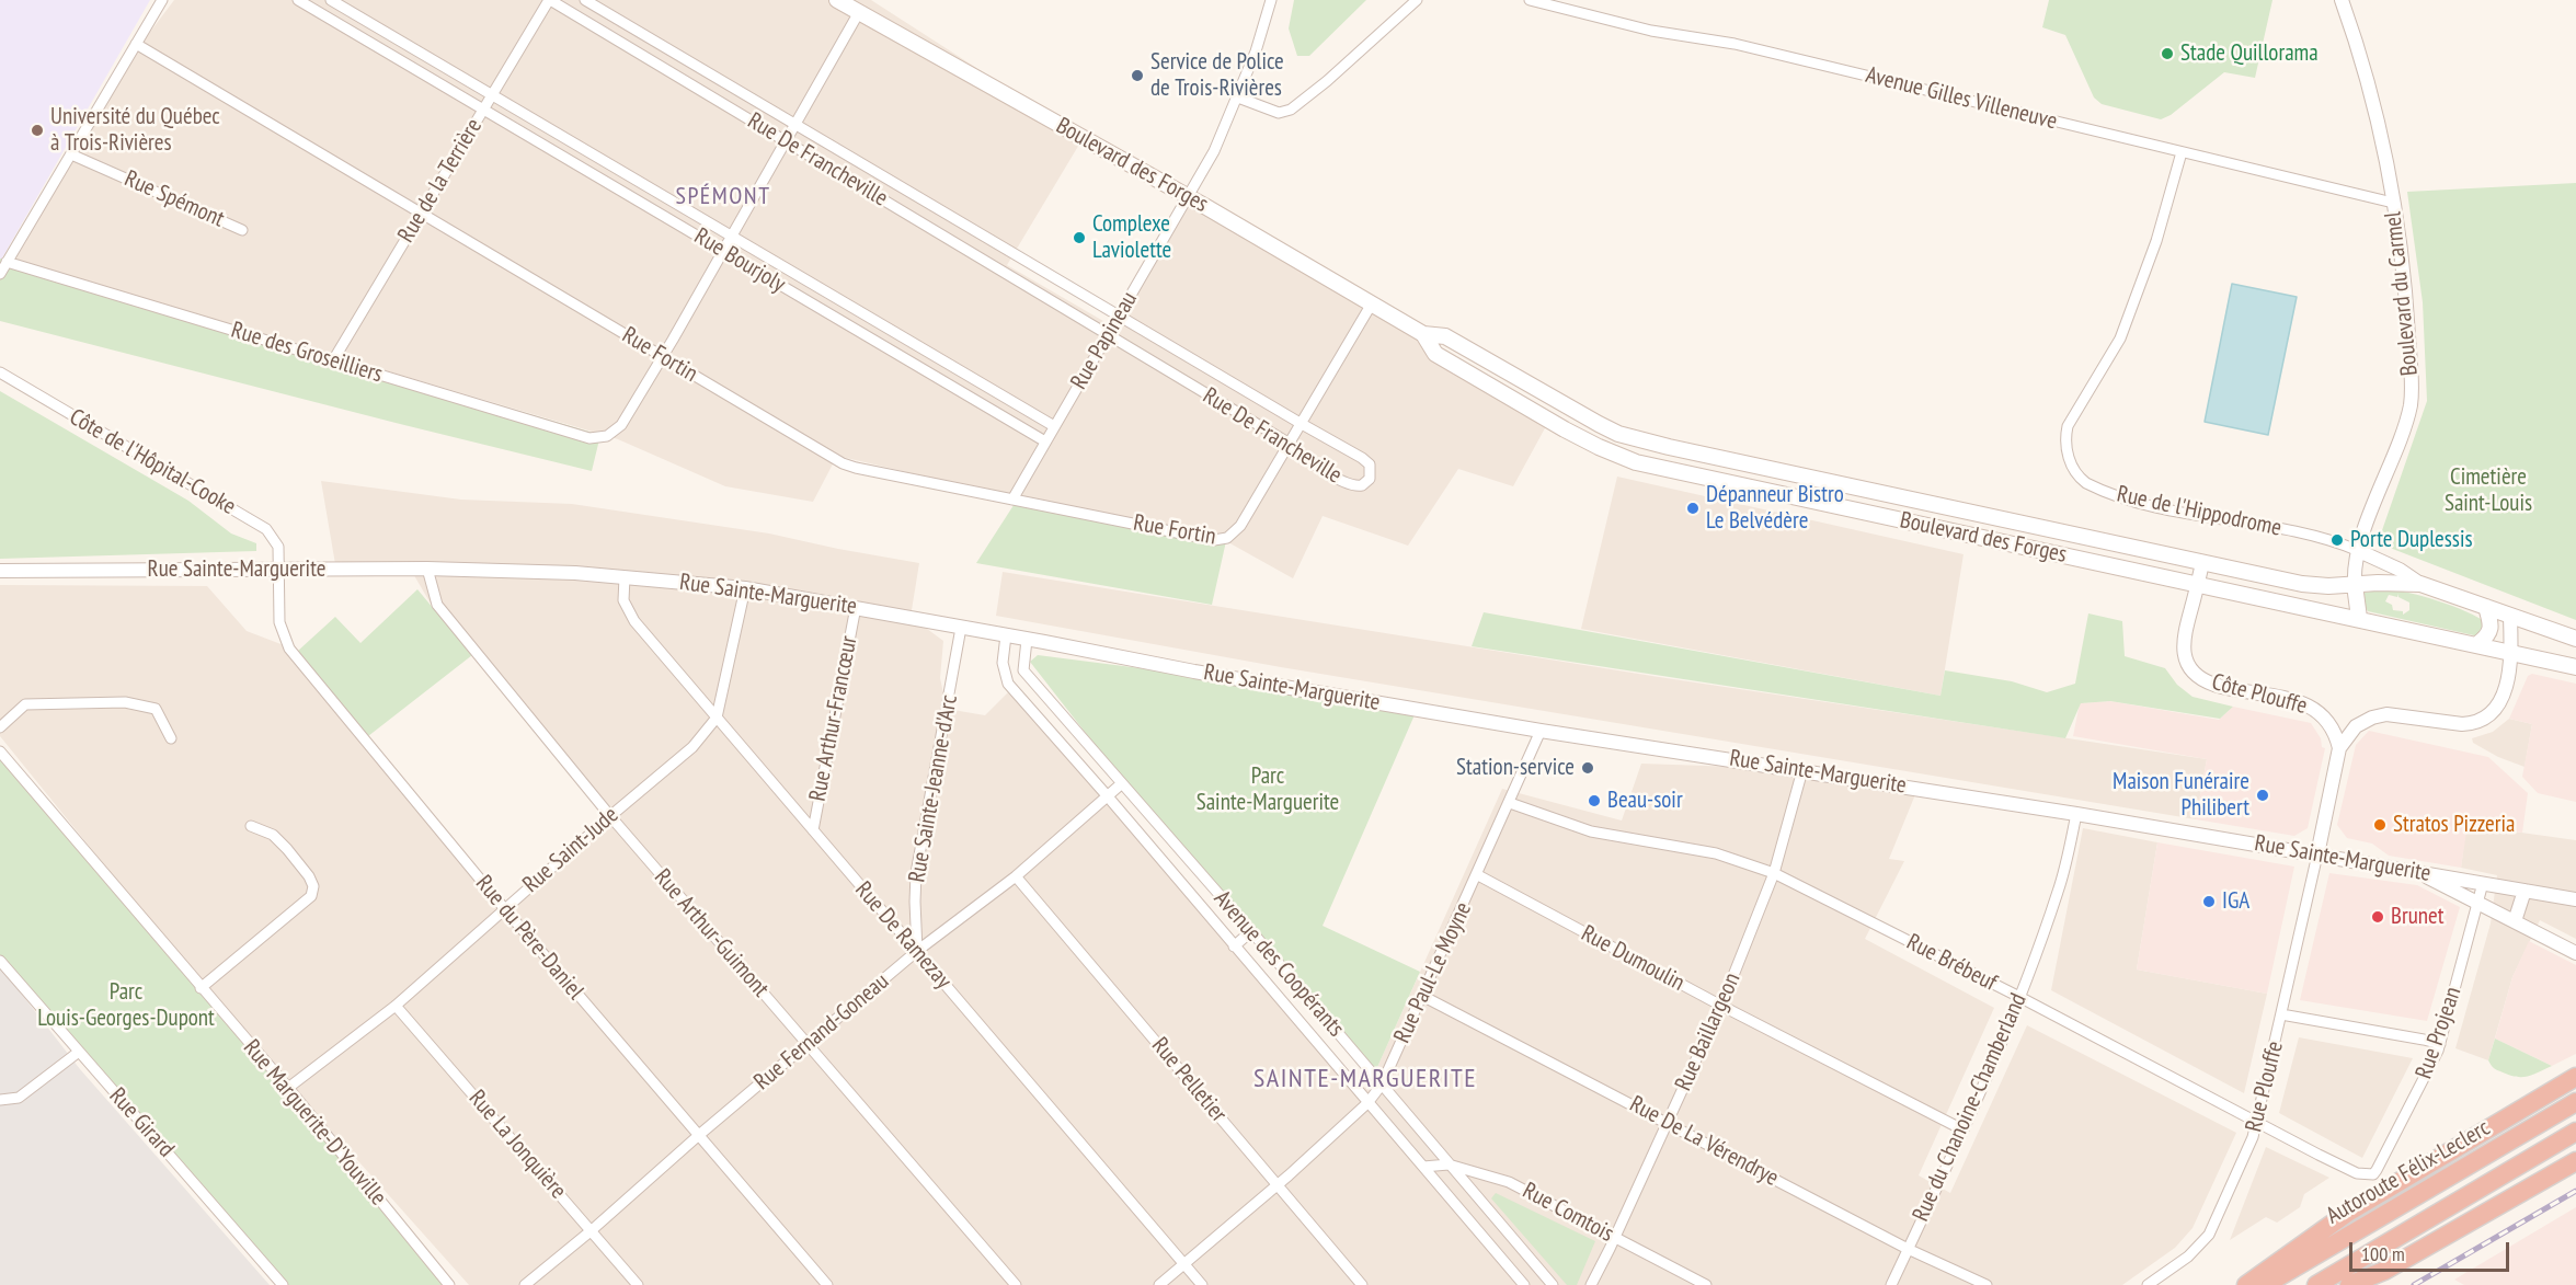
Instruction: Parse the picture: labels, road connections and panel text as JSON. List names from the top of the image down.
{
  "streets": {
    "highway": ["Autoroute Félix-Leclerc"],
    "main road": ["Boulevard des Forges"],
    "street": [
      "Avenue Gilles Villeneuve",
      "Rue De Francheville",
      "Rue de la Terrière",
      "Rue Spémont",
      "Rue Bourjoly",
      "Boulevard du Carmel",
      "Rue Papineau",
      "Rue des Groseilliers",
      "Rue Fortin",
      "Côte de l'Hôpital-Cooke",
      "Rue de l'Hippodrome",
      "Rue Sainte-Marguerite",
      "Côte Plouffe",
      "Rue Arthur-Francœur",
      "Rue Sainte-Jeanne-d'Arc",
      "Rue Saint-Jude",
      "Rue Arthur-Guimont",
      "Rue De Ramezay",
      "Rue du Père-Daniel",
      "Rue Dumoulin",
      "Rue Brébeuf",
      "Avenue des Coopérants",
      "Rue Paul-Le Moyne",
      "Rue Fernand-Goneau",
      "Rue Baillargeon",
      "Rue Projean",
      "Rue Pelletier",
      "Rue Plouffe",
      "Rue du Chanoine-Chamberland",
      "Rue Girard",
      "Rue Marguerite-D'Youville",
      "Rue De La Vérendrye",
      "Rue La Jonquière",
      "Rue Comtois"
    ]
  },
  "crossings": [
    ["Avenue Gilles Villeneuve", "Boulevard du Carmel"],
    ["Avenue Gilles Villeneuve", "Rue de l'Hippodrome"],
    ["Rue De Francheville", "Rue de la Terrière"],
    ["Rue De Francheville", "Rue Papineau"],
    ["Rue De Francheville", "Rue Fortin"],
    ["Boulevard des Forges", "Boulevard du Carmel"],
    ["Boulevard des Forges", "Rue Papineau"],
    ["Boulevard des Forges", "Côte Plouffe"],
    ["Rue de la Terrière", "Rue Bourjoly"],
    ["Rue de la Terrière", "Rue des Groseilliers"],
    ["Rue de la Terrière", "Rue Fortin"],
    ["Rue Bourjoly", "Rue Papineau"],
    ["Boulevard du Carmel", "Rue de l'Hippodrome"],
    ["Rue Papineau", "Rue Fortin"],
    ["Rue des Groseilliers", "Rue Fortin"],
    ["Côte de l'Hôpital-Cooke", "Rue Sainte-Marguerite"],
    ["Côte de l'Hôpital-Cooke", "Rue du Père-Daniel"],
    ["Rue Sainte-Marguerite", "Rue Arthur-Francœur"],
    ["Rue Sainte-Marguerite", "Rue Sainte-Jeanne-d'Arc"],
    ["Rue Sainte-Marguerite", "Rue Saint-Jude"],
    ["Rue Sainte-Marguerite", "Rue Arthur-Guimont"],
    ["Rue Sainte-Marguerite", "Rue De Ramezay"],
    ["Rue Sainte-Marguerite", "Rue du Père-Daniel"],
    ["Rue Sainte-Marguerite", "Avenue des Coopérants"],
    ["Rue Sainte-Marguerite", "Rue Paul-Le Moyne"],
    ["Rue Sainte-Marguerite", "Rue Baillargeon"],
    ["Rue Sainte-Marguerite", "Rue Projean"],
    ["Rue Sainte-Marguerite", "Rue Plouffe"],
    ["Rue Sainte-Marguerite", "Rue du Chanoine-Chamberland"],
    ["Rue Arthur-Francœur", "Rue De Ramezay"],
    ["Rue Sainte-Jeanne-d'Arc", "Rue De Ramezay"],
    ["Rue Sainte-Jeanne-d'Arc", "Rue Fernand-Goneau"],
    ["Rue Saint-Jude", "Rue Arthur-Guimont"],
    ["Rue Saint-Jude", "Rue De Ramezay"],
    ["Rue Saint-Jude", "Rue du Père-Daniel"],
    ["Rue Saint-Jude", "Rue Marguerite-D'Youville"],
    ["Rue Saint-Jude", "Rue La Jonquière"],
    ["Rue Arthur-Guimont", "Rue Fernand-Goneau"],
    ["Rue De Ramezay", "Rue Paul-Le Moyne"],
    ["Rue De Ramezay", "Rue Fernand-Goneau"],
    ["Rue du Père-Daniel", "Rue Fernand-Goneau"],
    ["Rue Dumoulin", "Rue Paul-Le Moyne"],
    ["Rue Dumoulin", "Rue Baillargeon"],
    ["Rue Dumoulin", "Rue du Chanoine-Chamberland"],
    ["Rue Brébeuf", "Rue Paul-Le Moyne"],
    ["Rue Brébeuf", "Rue Baillargeon"],
    ["Rue Brébeuf", "Rue Projean"],
    ["Rue Brébeuf", "Rue Plouffe"],
    ["Rue Brébeuf", "Rue du Chanoine-Chamberland"],
    ["Avenue des Coopérants", "Rue Paul-Le Moyne"],
    ["Avenue des Coopérants", "Rue Fernand-Goneau"],
    ["Avenue des Coopérants", "Rue Comtois"],
    ["Rue Paul-Le Moyne", "Rue Pelletier"],
    ["Rue Paul-Le Moyne", "Rue De La Vérendrye"],
    ["Rue Fernand-Goneau", "Rue Pelletier"],
    ["Rue Fernand-Goneau", "Rue La Jonquière"],
    ["Rue Baillargeon", "Rue De La Vérendrye"],
    ["Rue Baillargeon", "Rue Comtois"],
    ["Rue du Chanoine-Chamberland", "Rue De La Vérendrye"]
  ],
  "districts": ["SPÉMONT", "SAINTE-MARGUERITE"],
  "parks": ["Cimetière Saint-Louis", "Parc Sainte-Marguerite", "Parc Louis-Georges-Dupont"],
  "places": [
    "Stade Quillorama",
    "Service de Police de Trois-Rivières",
    "Université du Québec à Trois-Rivières",
    "Complexe Laviolette",
    "Dépanneur Bistro Le Belvédère",
    "Porte Duplessis",
    "Station-service",
    "Maison Funéraire Philibert",
    "Beau-soir",
    "Stratos Pizzeria",
    "IGA",
    "Brunet"
  ],
  "scale_bar": "100 m"
}
